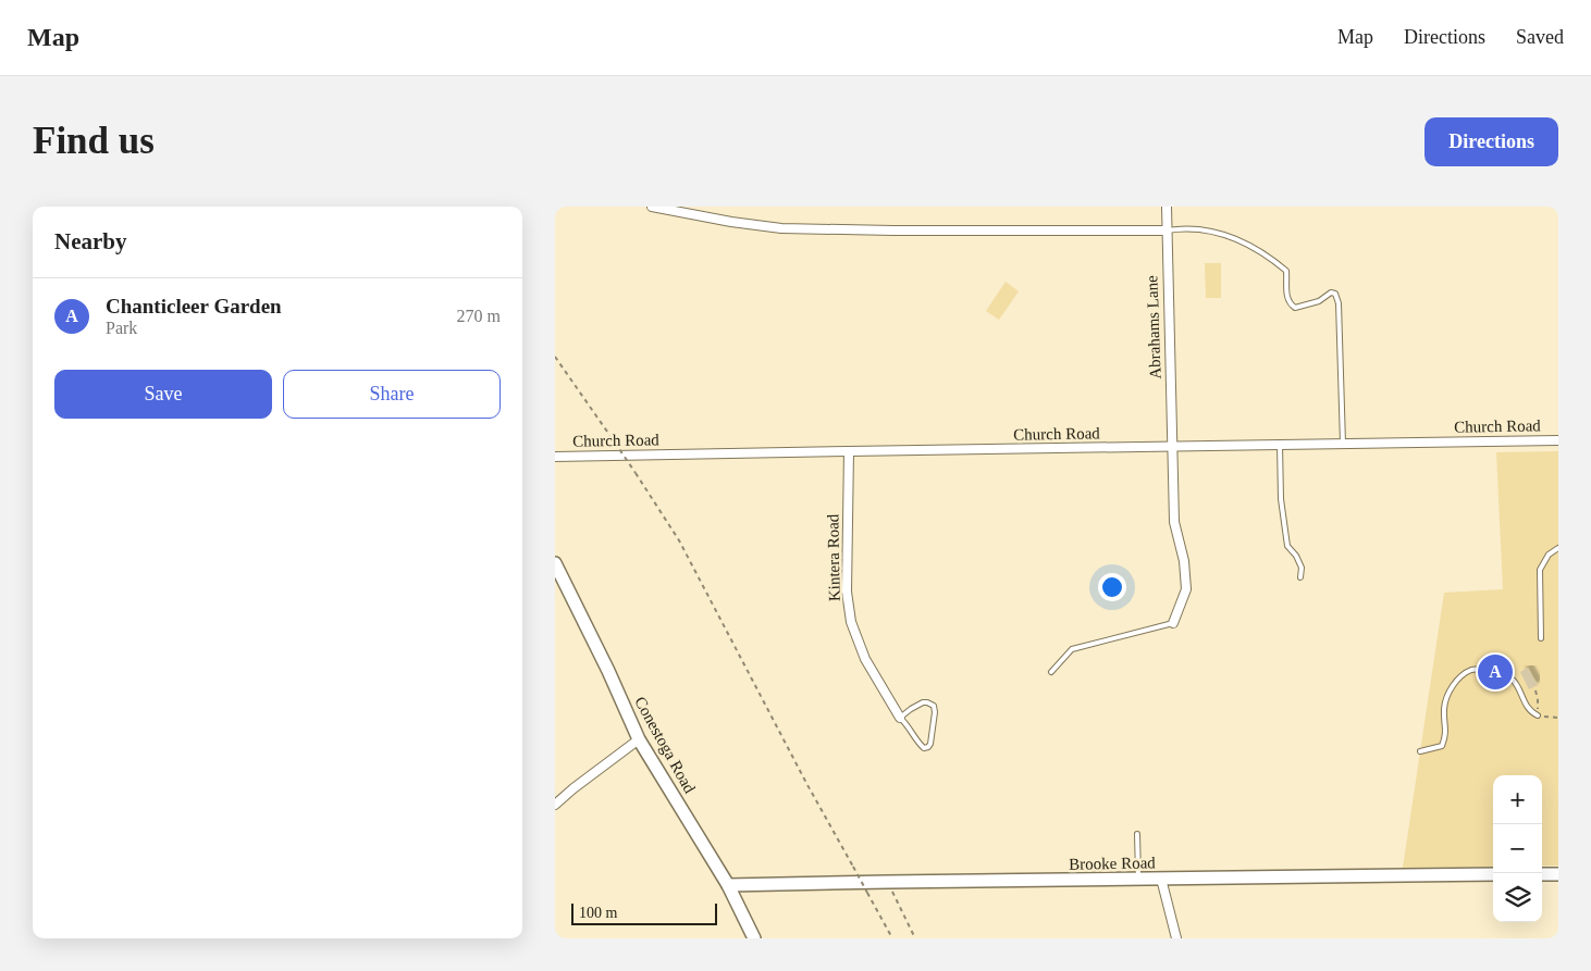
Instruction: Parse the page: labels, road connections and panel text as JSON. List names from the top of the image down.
{
  "streets": {
    "main road": ["Conestoga Road", "Brooke Road"],
    "street": ["Abrahams Lane", "Church Road", "Kintera Road"]
  },
  "crossings": [
    ["Abrahams Lane", "Church Road"],
    ["Church Road", "Kintera Road"],
    ["Conestoga Road", "Brooke Road"]
  ],
  "scale_bar": "100 m",
  "page": {
    "header": "Map",
    "nav": ["Map", "Directions", "Saved"],
    "buttons": [
      "Directions",
      ["Save", "Share"]
    ],
    "title": "Find us",
    "heading": "Nearby",
    "list": [
      {
        "mark": "A",
        "name": "Chanticleer Garden",
        "note": "Park",
        "value": "270 m"
      }
    ],
    "pins": "A",
    "map_buttons": ["+", "−"],
    "scale": "100 m"
  }
}
